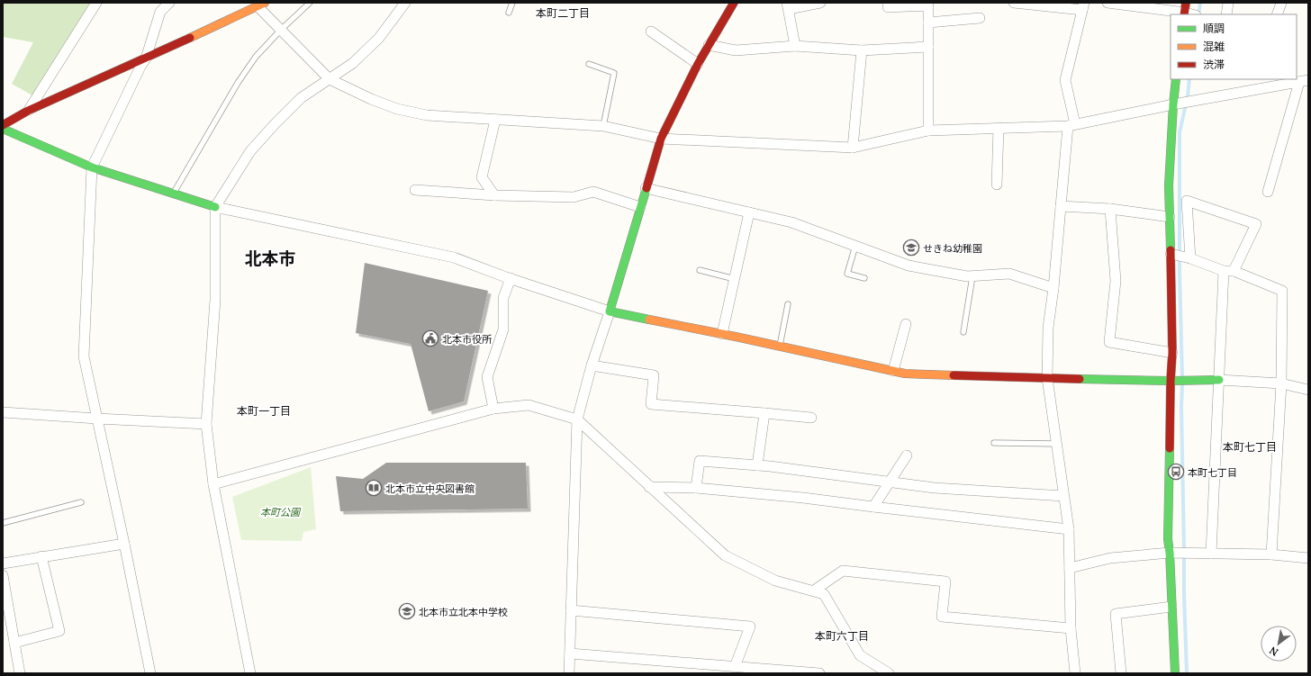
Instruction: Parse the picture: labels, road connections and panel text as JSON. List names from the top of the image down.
{
  "districts": [
    "本町二丁目",
    "北本市",
    "本町一丁目",
    "本町七丁目",
    "本町六丁目"
  ],
  "parks": ["本町公園"],
  "places": {
    "school or university": ["せきね幼稚園", "北本市立北本中学校"],
    "public building": ["北本市役所"],
    "bus stop": ["本町七丁目"],
    "library": ["北本市立中央図書館"]
  },
  "legend": ["順調", "混雑", "渋滞"],
  "north": "bottom left"
}
